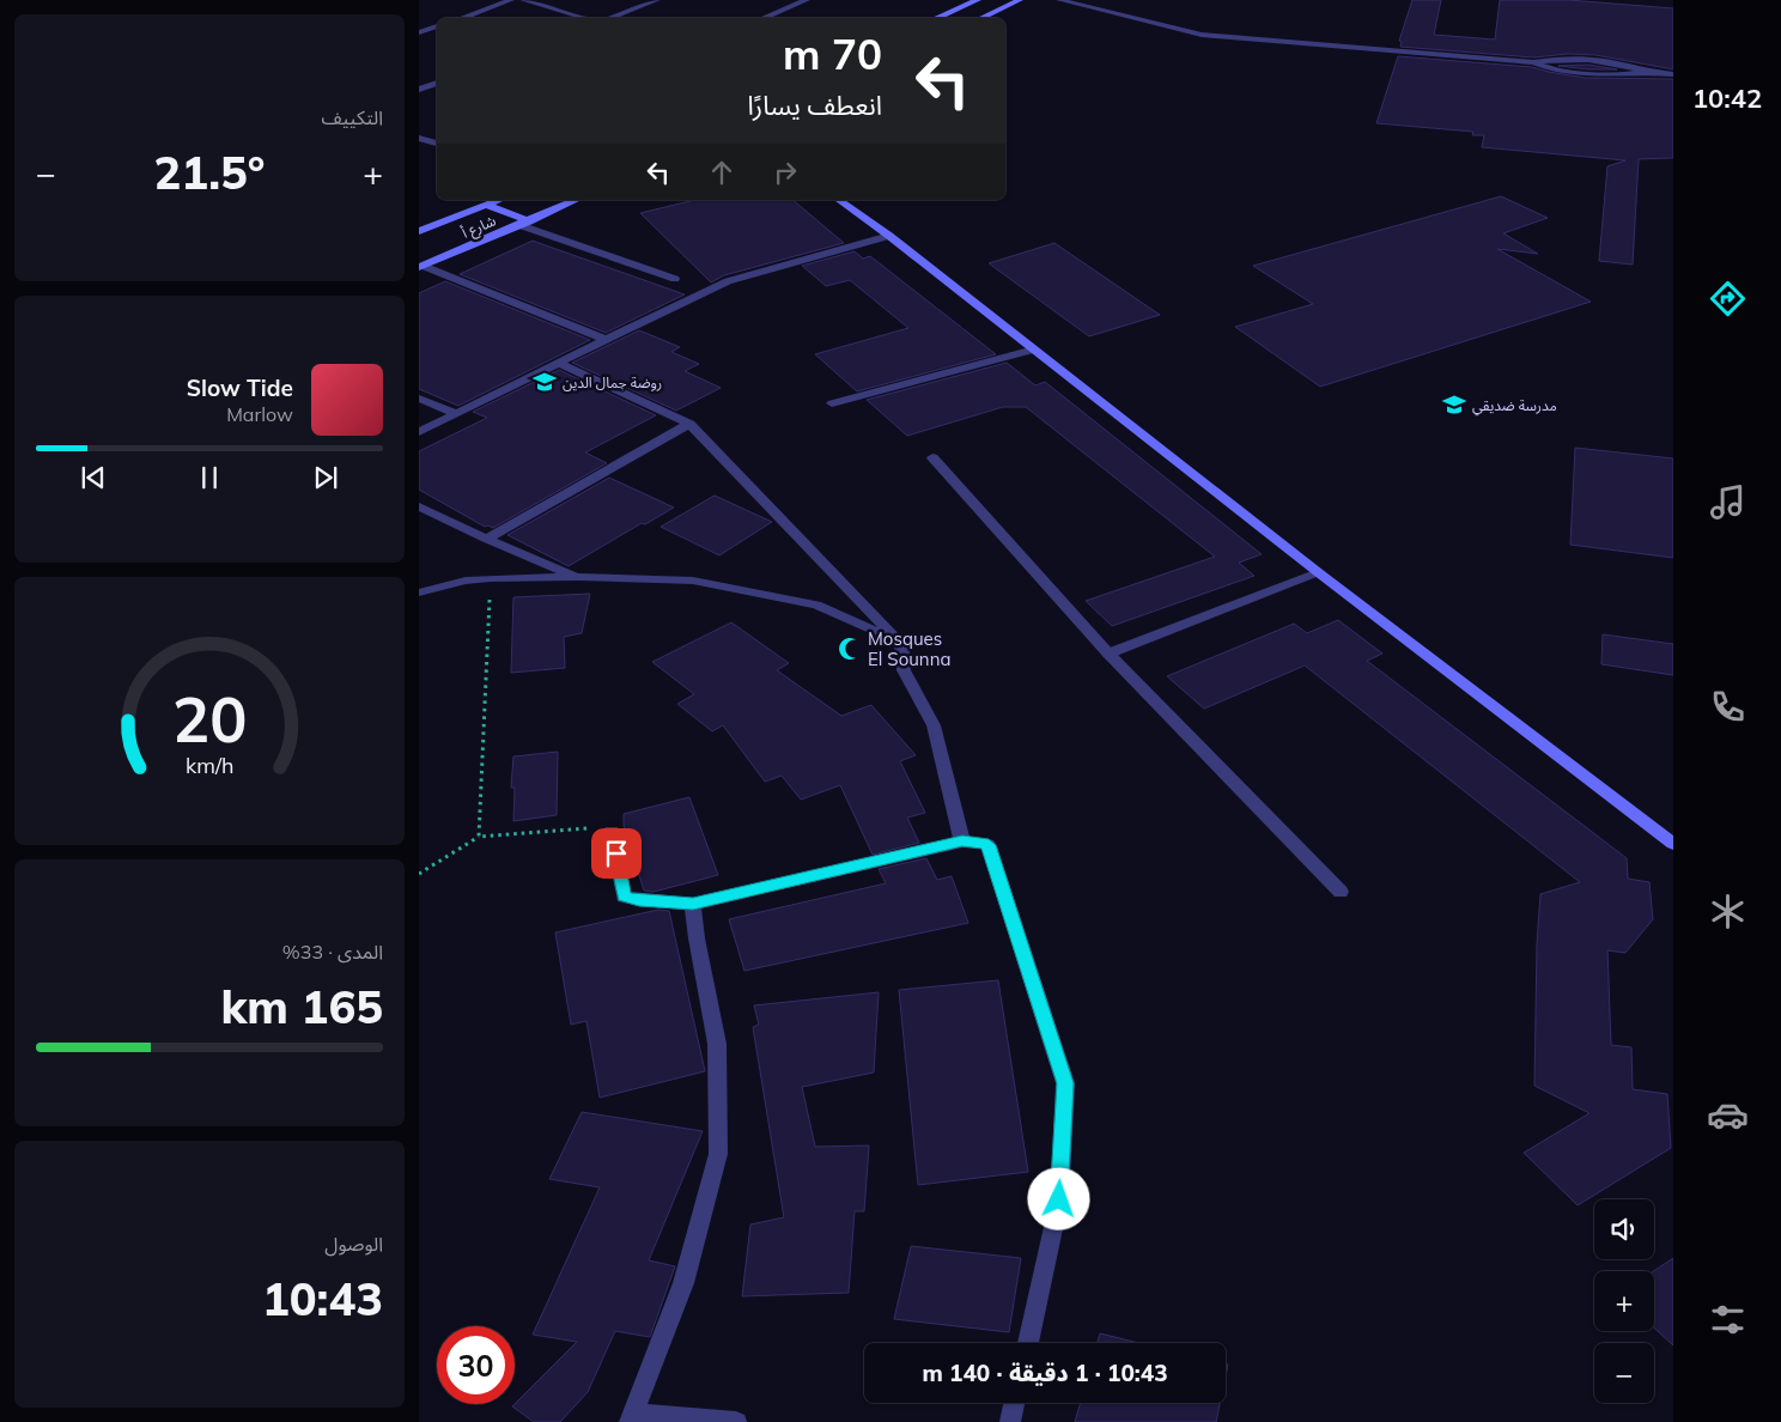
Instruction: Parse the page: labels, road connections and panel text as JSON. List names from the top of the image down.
{
  "streets": {
    "street": ["شارع أ"]
  },
  "places": {
    "school or university": ["روضة جمال الدين", "مدرسة ضديقي"],
    "mosque": ["Mosques El Sounna"]
  },
  "page": {
    "tabs": "10:42",
    "tile": [
      "التكييف",
      ["المدى · 33%", "165 km"],
      ["الوصول", "10:43"]
    ],
    "turn": ["70 m", "انعطف يسارًا"],
    "heat": ["−", "21.5°", "+"],
    "song": ["Slow Tide", "Marlow"],
    "map_buttons": ["+", "−"],
    "limit": "30",
    "trip": "10:43 · 1 دقيقة · 140 m",
    "gauge": ["20", "km/h"]
  }
}
